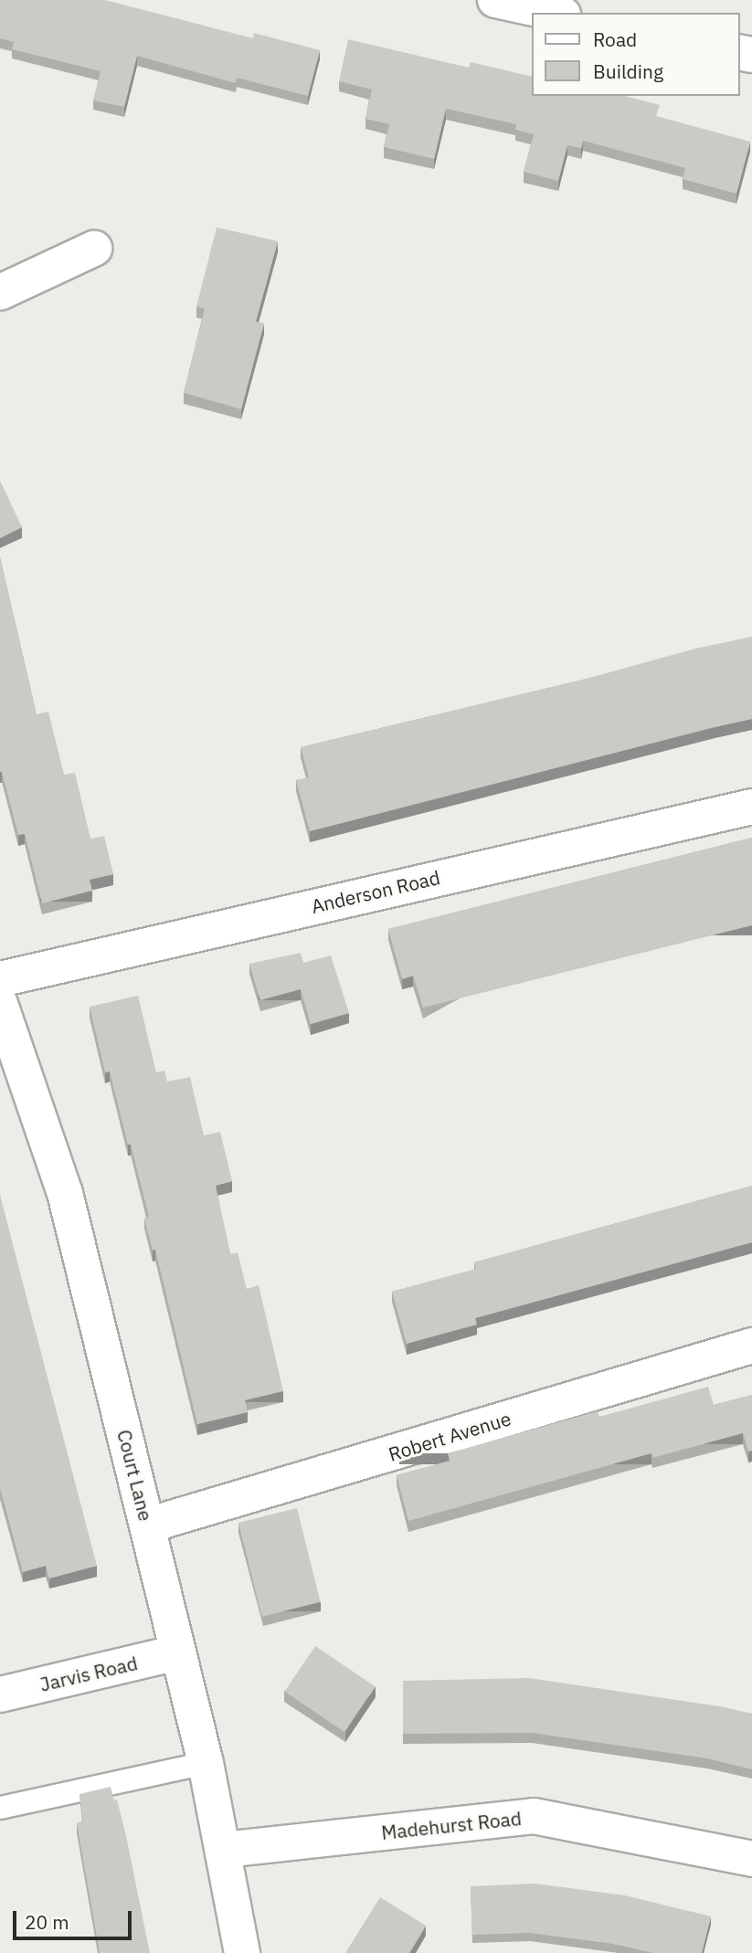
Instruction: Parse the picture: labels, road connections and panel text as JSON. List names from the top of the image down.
{
  "streets": {
    "street": [
      "Anderson Road",
      "Robert Avenue",
      "Court Lane",
      "Jarvis Road",
      "Madehurst Road"
    ]
  },
  "crossings": [
    ["Robert Avenue", "Court Lane"],
    ["Court Lane", "Jarvis Road"],
    ["Court Lane", "Madehurst Road"]
  ],
  "legend": ["Road", "Building"],
  "scale_bar": "20 m"
}
